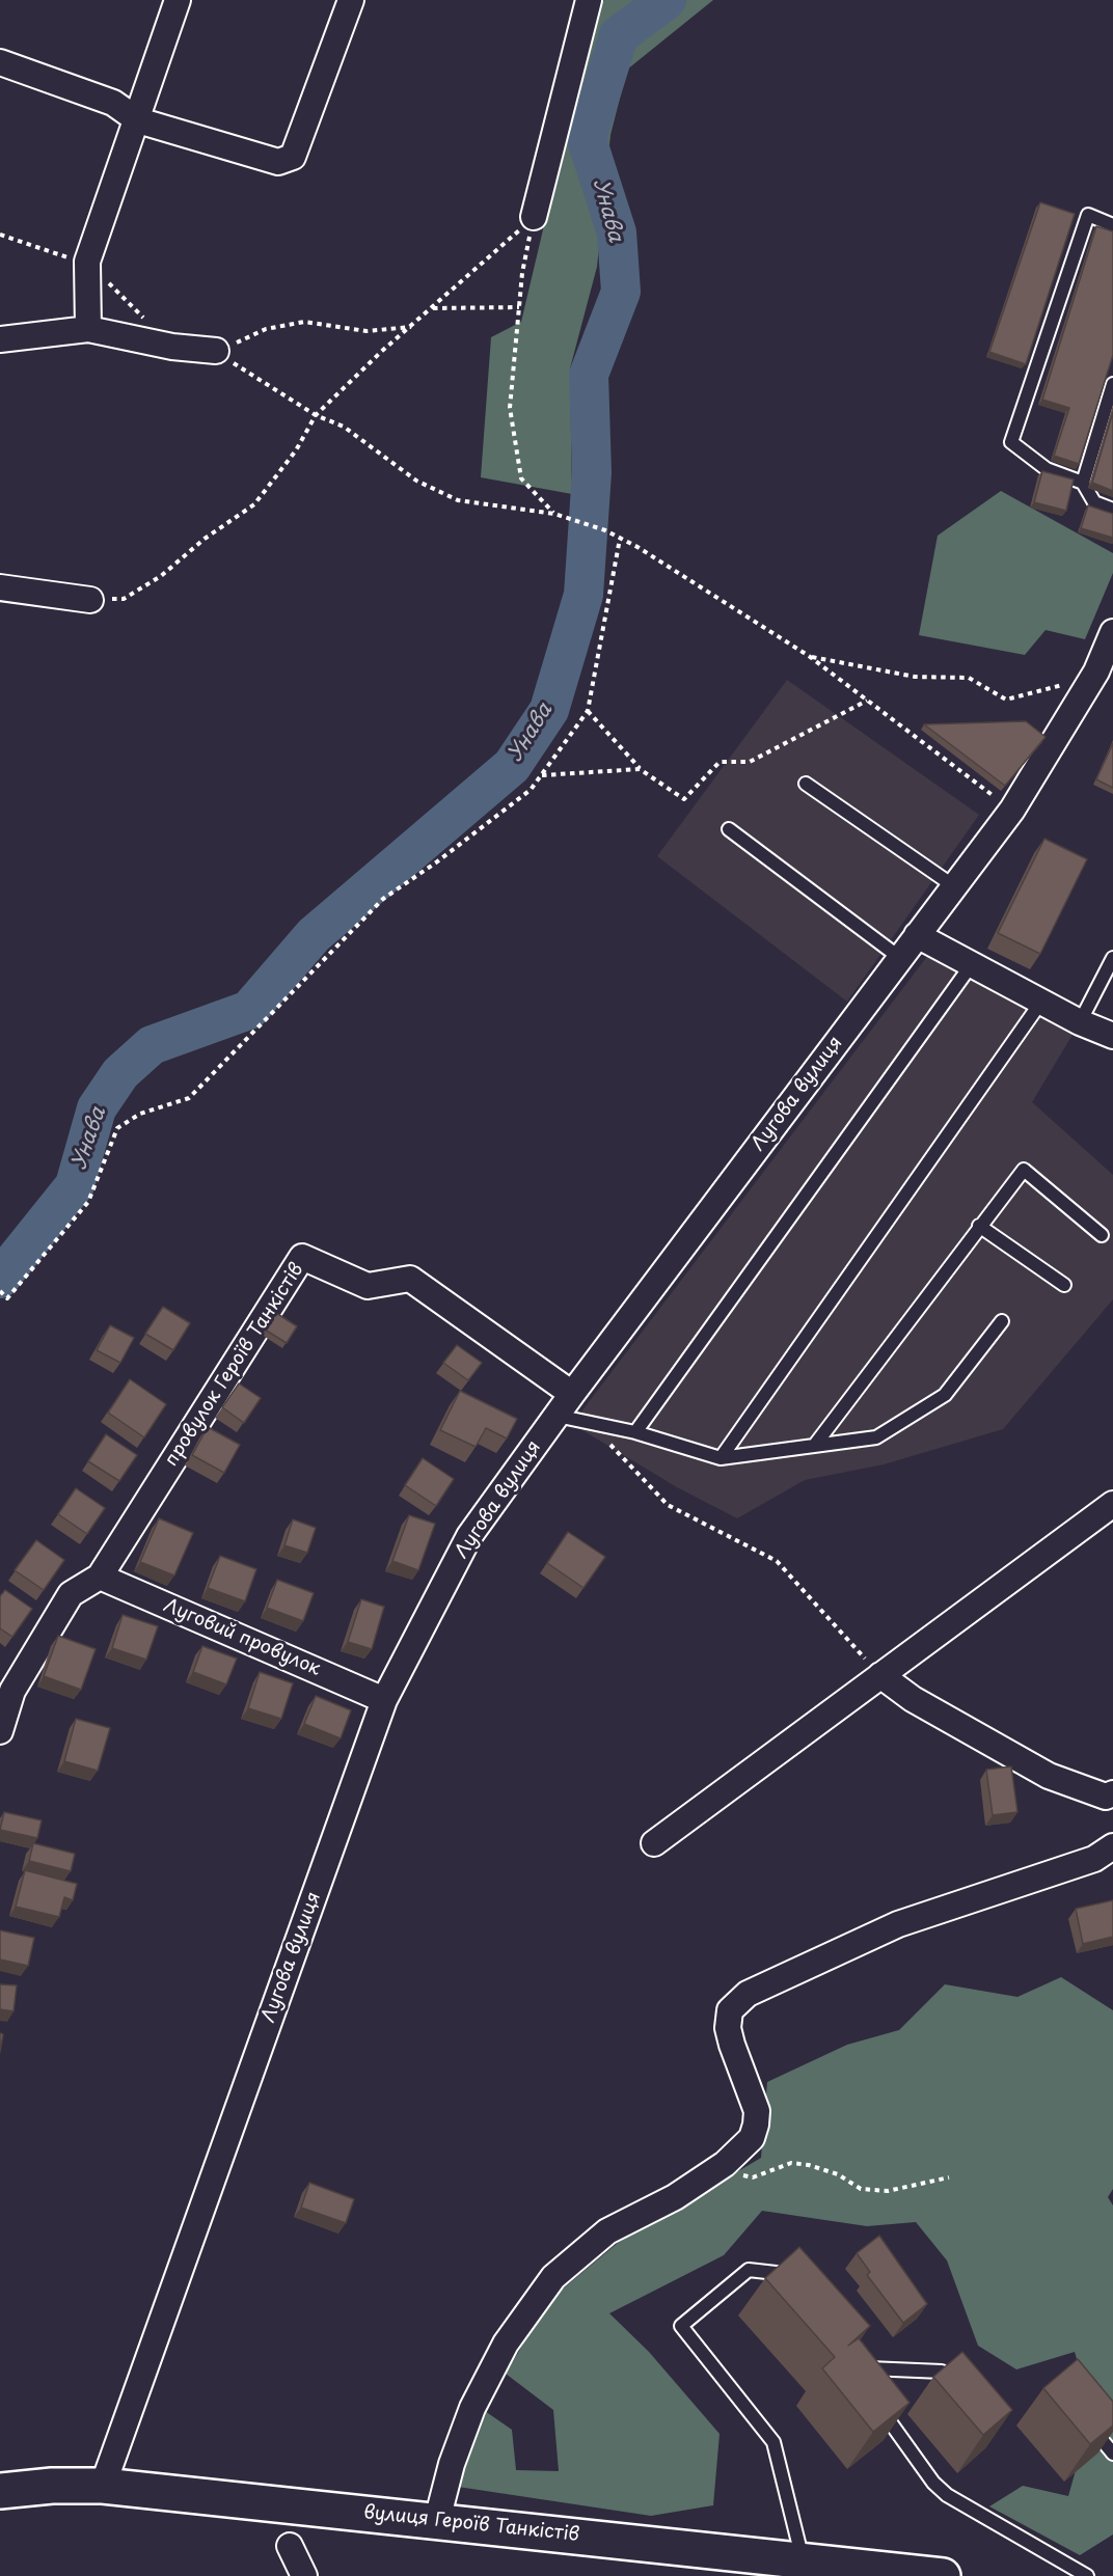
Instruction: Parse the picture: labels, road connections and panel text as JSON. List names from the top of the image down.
{
  "streets": {
    "main road": ["вулиця Героїв Танкістів"],
    "street": ["Лугова вулиця", "провулок Героїв Танкістів", "Луговий провулок"]
  },
  "crossings": [
    ["Лугова вулиця", "провулок Героїв Танкістів"],
    ["Лугова вулиця", "Луговий провулок"],
    ["Лугова вулиця", "вулиця Героїв Танкістів"],
    ["провулок Героїв Танкістів", "Луговий провулок"]
  ],
  "water": ["Унава"]
}
